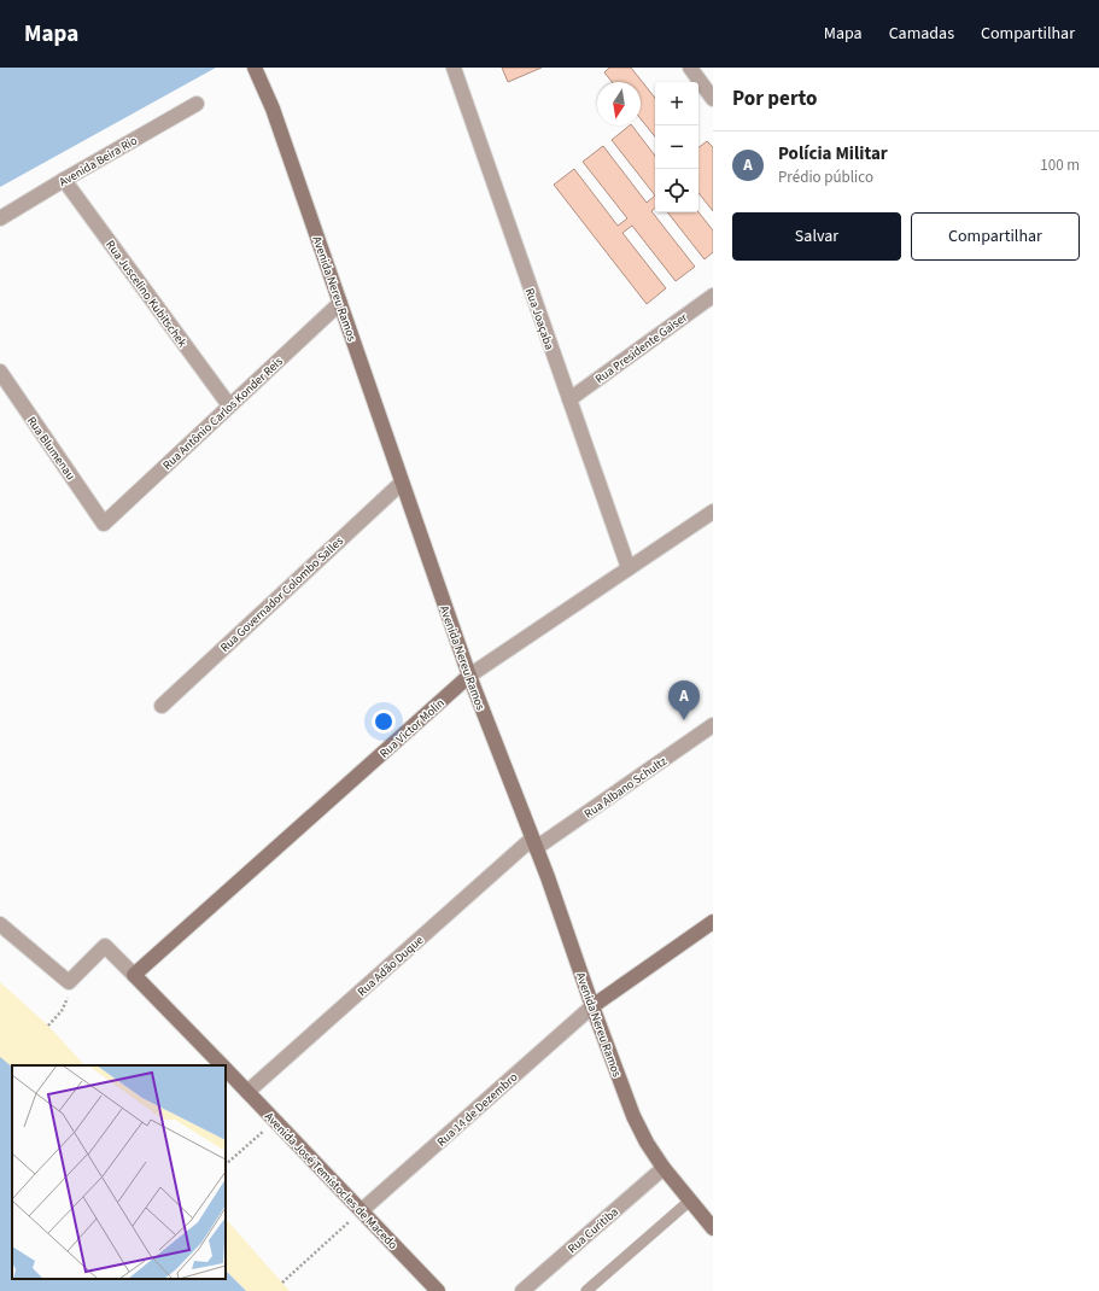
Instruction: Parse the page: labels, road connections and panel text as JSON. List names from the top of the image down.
{
  "streets": {
    "main road": ["Avenida Nereu Ramos", "Rua Victor Molin", "Avenida José Temístocles de Macedo"],
    "street": [
      "Avenida Beira Rio",
      "Rua Juscelino Kubitschek",
      "Rua Joaçaba",
      "Rua Presidente Gaiser",
      "Rua Antônio Carlos Konder Reis",
      "Rua Blumenau",
      "Rua Governador Colombo Salles",
      "Rua Albano Schultz",
      "Rua Adão Duque",
      "Rua 14 de Dezembro",
      "Rua Curitiba"
    ]
  },
  "crossings": [
    ["Avenida Beira Rio", "Rua Juscelino Kubitschek"],
    ["Avenida Nereu Ramos", "Rua Antônio Carlos Konder Reis"],
    ["Avenida Nereu Ramos", "Rua Governador Colombo Salles"],
    ["Avenida Nereu Ramos", "Rua Victor Molin"],
    ["Avenida Nereu Ramos", "Rua Albano Schultz"],
    ["Avenida Nereu Ramos", "Rua Adão Duque"],
    ["Avenida Nereu Ramos", "Rua 14 de Dezembro"],
    ["Avenida Nereu Ramos", "Rua Curitiba"],
    ["Rua Juscelino Kubitschek", "Rua Antônio Carlos Konder Reis"],
    ["Rua Joaçaba", "Rua Presidente Gaiser"],
    ["Rua Joaçaba", "Rua Victor Molin"],
    ["Rua Antônio Carlos Konder Reis", "Rua Blumenau"],
    ["Rua Victor Molin", "Avenida José Temístocles de Macedo"],
    ["Rua Albano Schultz", "Rua Adão Duque"],
    ["Rua Adão Duque", "Avenida José Temístocles de Macedo"],
    ["Rua 14 de Dezembro", "Avenida José Temístocles de Macedo"]
  ],
  "north": "bottom",
  "page": {
    "header": "Mapa",
    "nav": ["Mapa", "Camadas", "Compartilhar"],
    "heading": "Por perto",
    "map_buttons": ["+", "−"],
    "list": [
      {
        "mark": "A",
        "name": "Polícia Militar",
        "note": "Prédio público",
        "value": "100 m"
      }
    ],
    "buttons": ["Salvar", "Compartilhar"],
    "pins": "A"
  }
}
